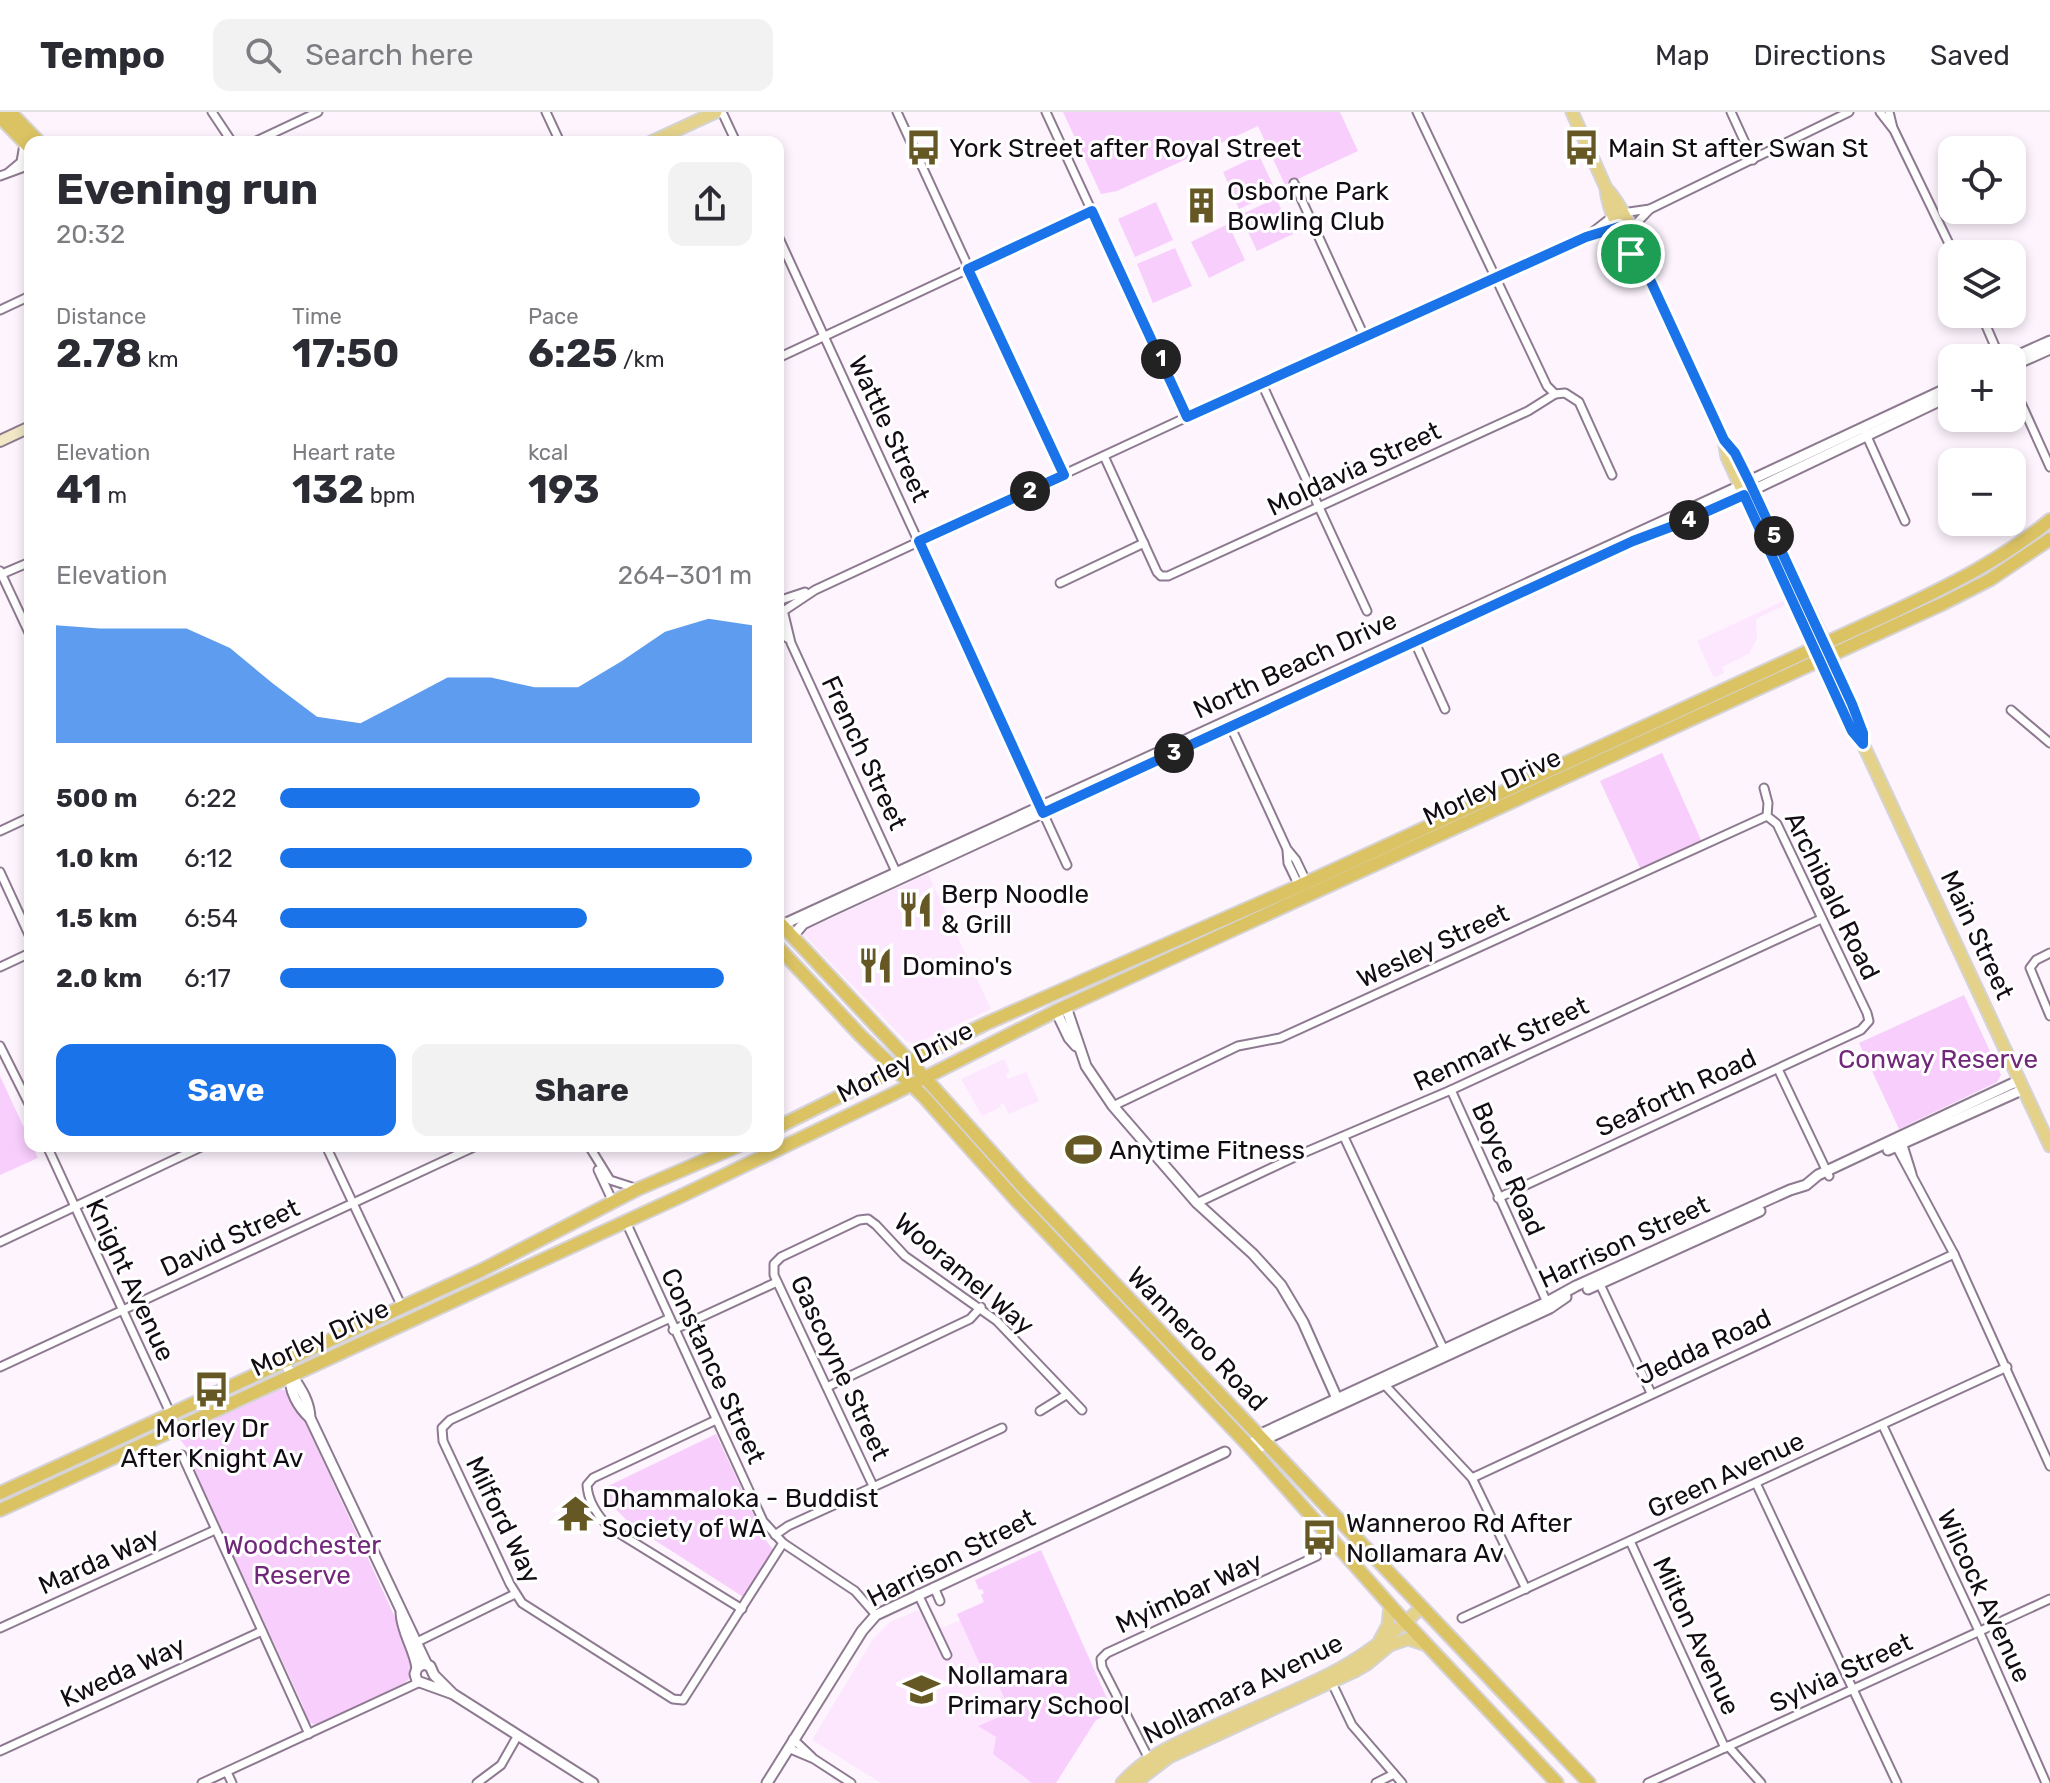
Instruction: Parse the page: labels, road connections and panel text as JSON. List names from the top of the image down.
{
  "streets": {
    "highway": ["Morley Drive", "Wanneroo Road"],
    "main road": ["Main Street", "Nollamara Avenue"],
    "street": [
      "Wattle Street",
      "Moldavia Street",
      "North Beach Drive",
      "French Street",
      "Archibald Road",
      "Wesley Street",
      "Renmark Street",
      "Seaforth Road",
      "Boyce Road",
      "David Street",
      "Harrison Street",
      "Wooramel Way",
      "Knight Avenue",
      "Jedda Road",
      "Constance Street",
      "Gascoyne Street",
      "Green Avenue",
      "Milford Way",
      "Marda Way",
      "Myimbar Way",
      "Wilcock Avenue",
      "Milton Avenue",
      "Kweda Way",
      "Sylvia Street"
    ]
  },
  "crossings": [
    ["Wattle Street", "North Beach Drive"],
    ["North Beach Drive", "French Street"],
    ["North Beach Drive", "Main Street"],
    ["North Beach Drive", "Wanneroo Road"],
    ["Morley Drive", "Main Street"],
    ["Morley Drive", "Knight Avenue"],
    ["Morley Drive", "Wanneroo Road"],
    ["Morley Drive", "Constance Street"],
    ["Archibald Road", "Wesley Street"],
    ["Archibald Road", "Renmark Street"],
    ["Archibald Road", "Seaforth Road"],
    ["Main Street", "Harrison Street"],
    ["Renmark Street", "Boyce Road"],
    ["Seaforth Road", "Boyce Road"],
    ["Boyce Road", "Harrison Street"],
    ["David Street", "Knight Avenue"],
    ["Harrison Street", "Wanneroo Road"],
    ["Harrison Street", "Constance Street"],
    ["Wooramel Way", "Gascoyne Street"],
    ["Wanneroo Road", "Nollamara Avenue"],
    ["Constance Street", "Milford Way"],
    ["Green Avenue", "Wilcock Avenue"],
    ["Green Avenue", "Milton Avenue"],
    ["Myimbar Way", "Nollamara Avenue"],
    ["Wilcock Avenue", "Sylvia Street"],
    ["Milton Avenue", "Sylvia Street"]
  ],
  "parks": ["Conway Reserve", "Woodchester Reserve"],
  "places": {
    "bus stop": [
      "York Street after Royal Street",
      "Main St after Swan St",
      "Morley Dr After Knight Av",
      "Wanneroo Rd After Nollamara Av"
    ],
    "building": ["Osborne Park Bowling Club"],
    "restaurant": ["Berp Noodle & Grill", "Domino's"],
    "sports": ["Anytime Fitness"],
    "temple": ["Dhammaloka - Buddist Society of WA"],
    "school or university": ["Nollamara Primary School"]
  },
  "page": {
    "header": "Tempo",
    "search": "Search here",
    "nav": ["Map", "Directions", "Saved"],
    "map_buttons": ["+", "−"],
    "heading": ["Evening run", "20:32"],
    "stats": [
      ["Distance", "2.78 km"],
      ["Time", "17:50"],
      ["Pace", "6:25 /km"],
      ["Elevation", "41 m"],
      ["Heart rate", "132 bpm"],
      ["kcal", "193"]
    ],
    "pins": [
      "1",
      "2",
      "4",
      "5",
      "3"
    ],
    "chart": ["Elevation", "264–301 m"],
    "list": [
      {
        "name": "500 m",
        "note": "6:22"
      },
      {
        "name": "1.0 km",
        "note": "6:12"
      },
      {
        "name": "1.5 km",
        "note": "6:54"
      },
      {
        "name": "2.0 km",
        "note": "6:17"
      }
    ],
    "buttons": ["Save", "Share"]
  }
}
